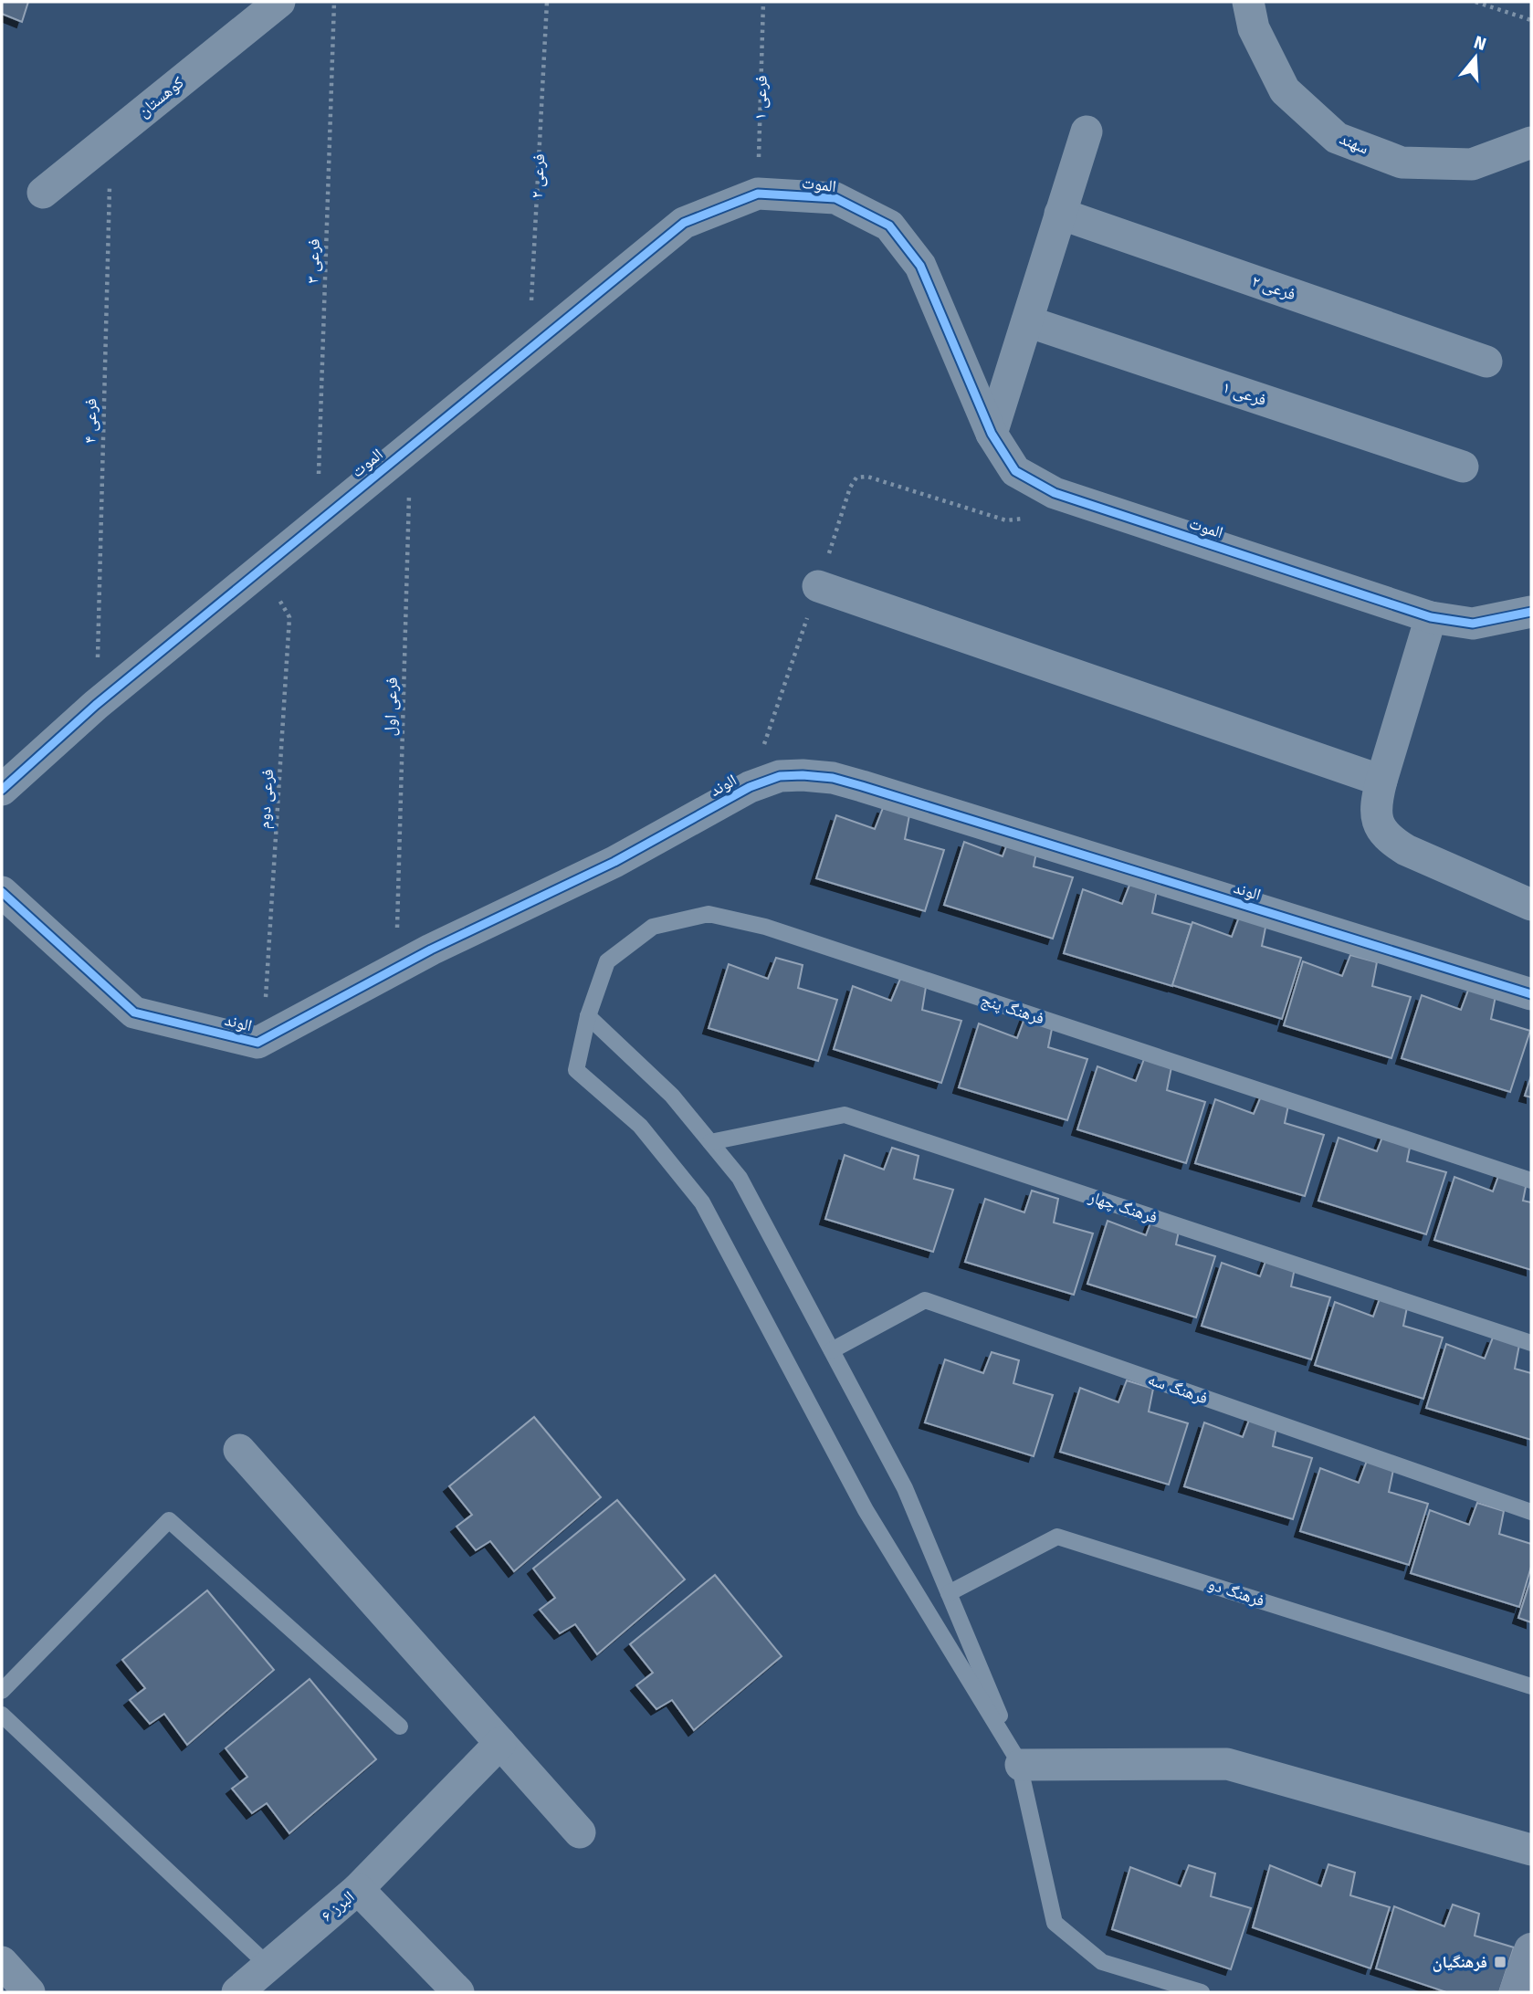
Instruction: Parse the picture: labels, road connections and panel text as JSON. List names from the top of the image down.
{
  "streets": {
    "street": [
      "کوهستان",
      "فرعی ۱",
      "سهند",
      "فرعی ۲",
      "الموت",
      "الوند",
      "البرز ۶"
    ],
    "lane": [
      "فرهنگ پنج",
      "فرهنگ چهار",
      "فرهنگ سه",
      "فرهنگ دو"
    ],
    "path": [
      "فرعی ۳",
      "فرعی ۴",
      "فرعی اول",
      "فرعی دوم"
    ]
  },
  "crossings": [
    ["کوهستان", "فرعی ۴"],
    ["فرعی ۱", "الموت"],
    ["فرعی ۲", "الموت"],
    ["الموت", "فرعی ۳"],
    ["الموت", "فرعی ۴"],
    ["الموت", "فرعی اول"],
    ["الموت", "فرعی دوم"],
    ["فرعی اول", "الوند"],
    ["الوند", "فرعی دوم"]
  ],
  "places": {
    "transit": ["فرهنگیان"]
  },
  "north": "top"
}
